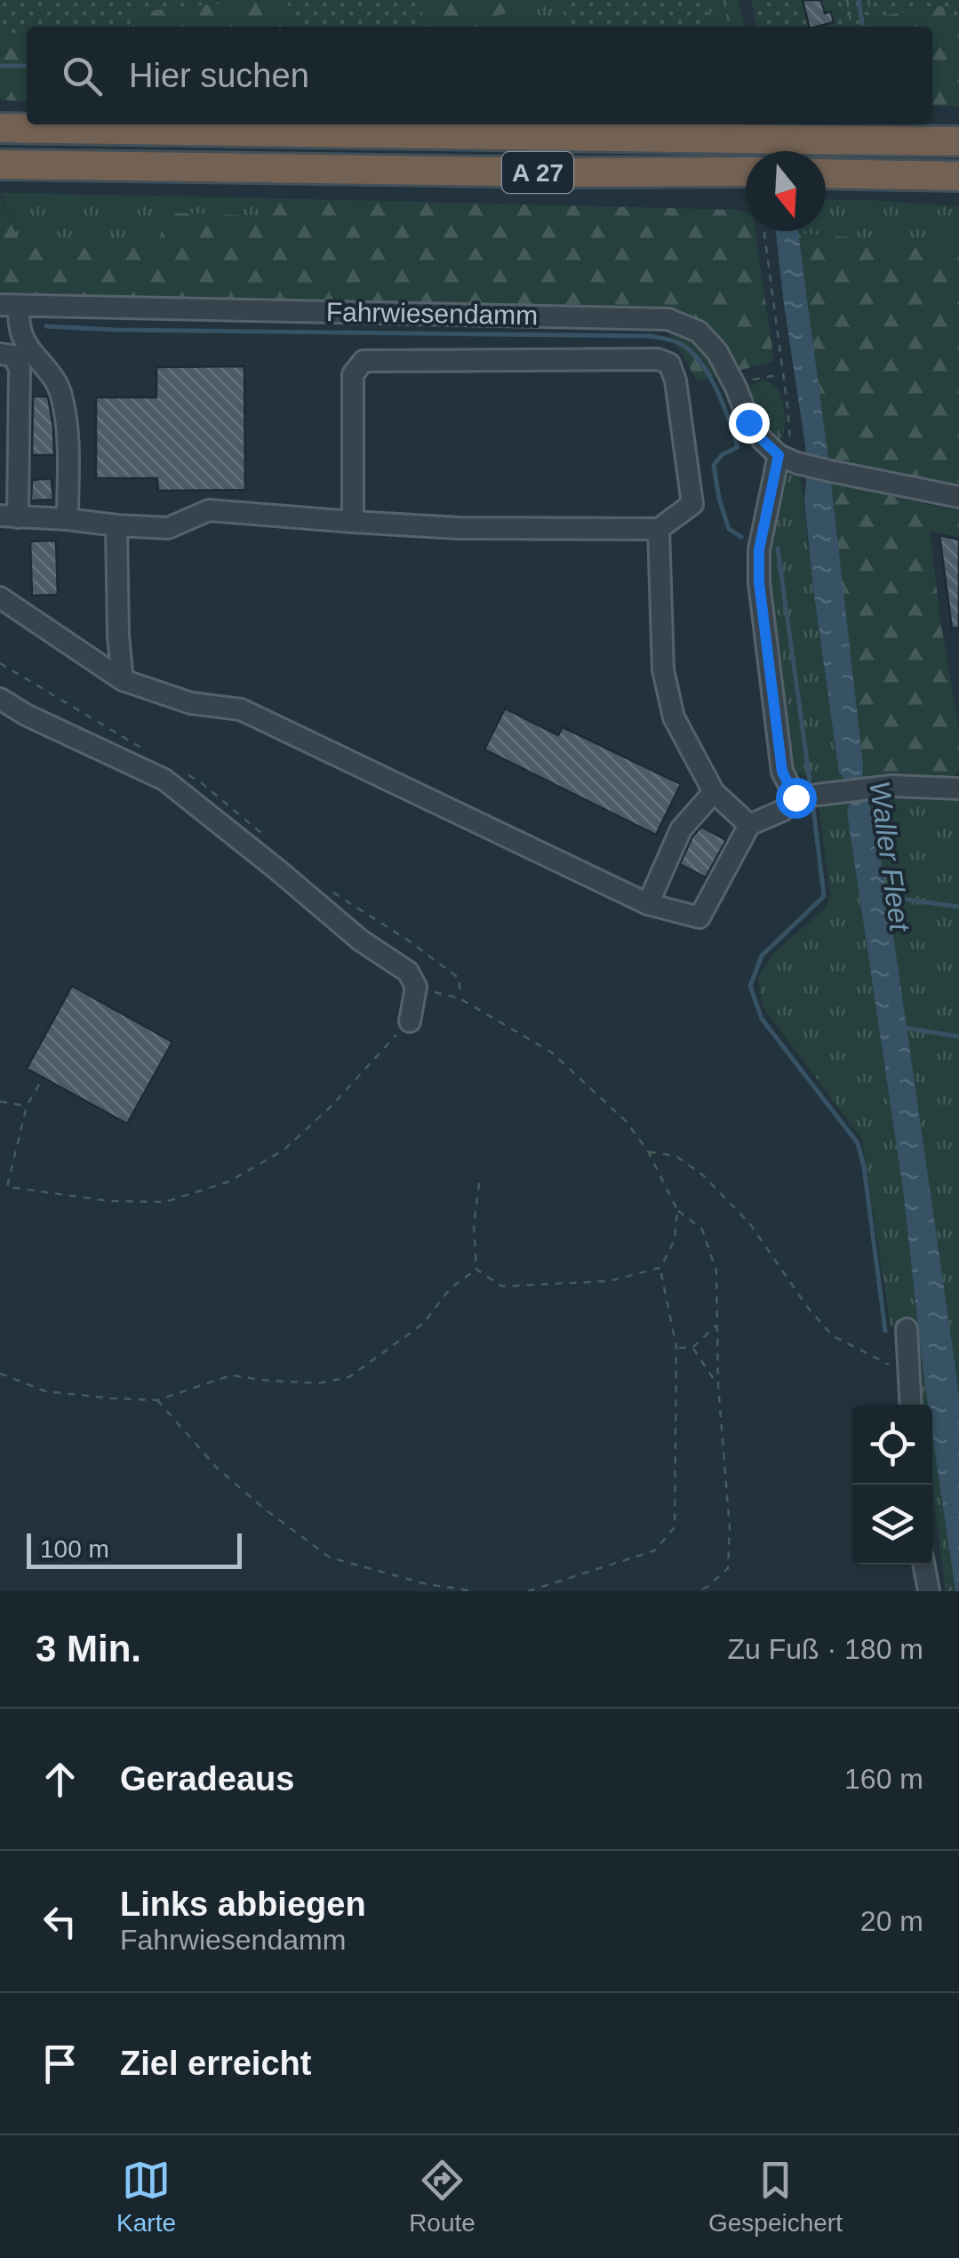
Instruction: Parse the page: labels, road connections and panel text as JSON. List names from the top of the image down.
{
  "streets": {
    "highway": ["A 27"],
    "street": ["Fahrwiesendamm"]
  },
  "water": ["Waller Fleet"],
  "scale_bar": "100 m",
  "north": "bottom",
  "page": {
    "search": "Hier suchen",
    "scale": "100 m",
    "heading": ["3 Min.", "Zu Fuß · 180 m"],
    "list": [
      ["Geradeaus", "160 m"],
      ["Links abbiegen", "Fahrwiesendamm", "20 m"],
      "Ziel erreicht"
    ],
    "nav": ["Karte", "Route", "Gespeichert"]
  }
}
